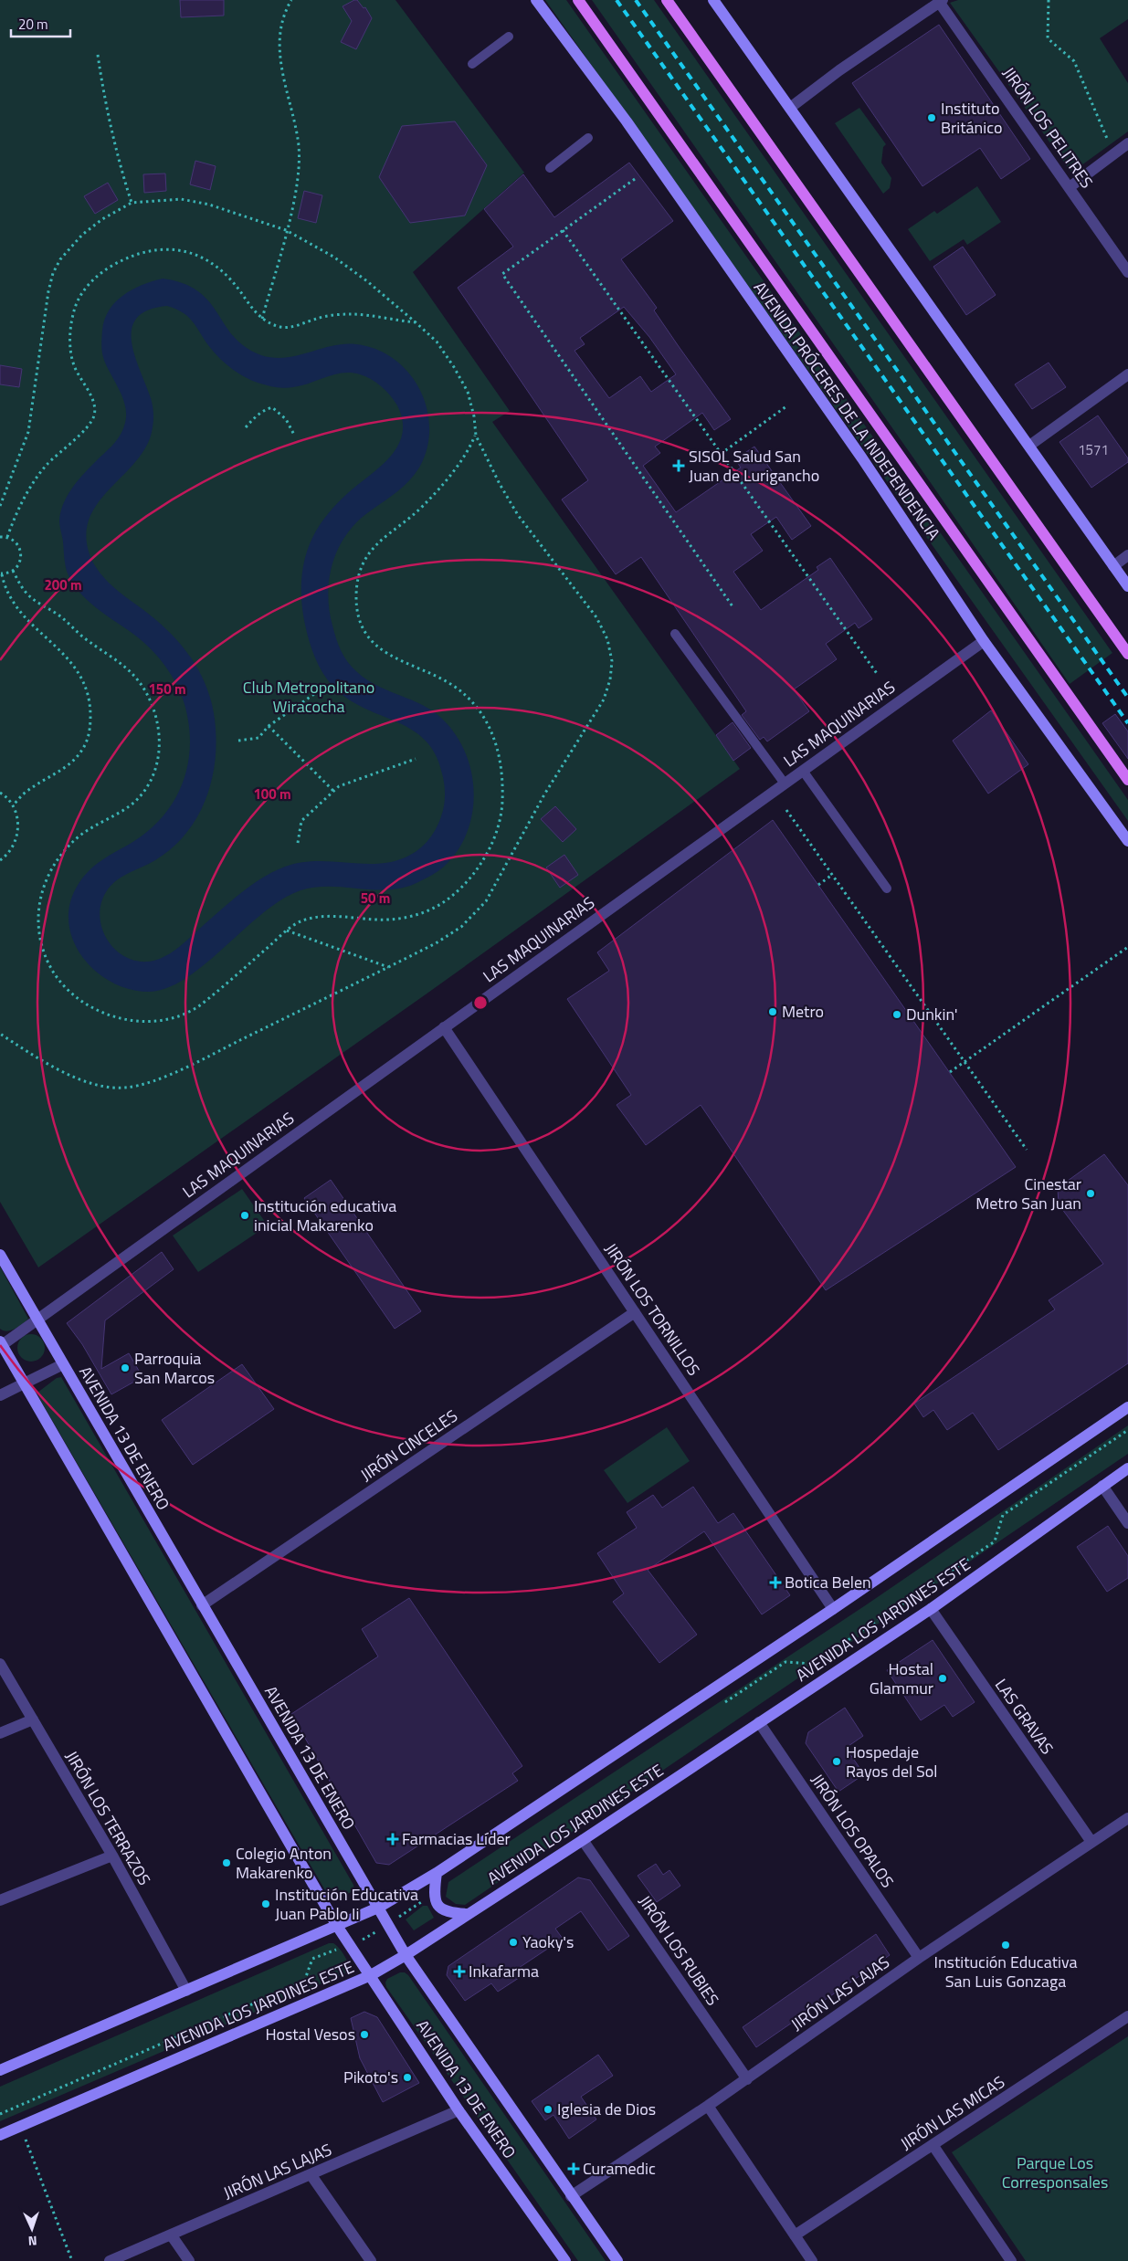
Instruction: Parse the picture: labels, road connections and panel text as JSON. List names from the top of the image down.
{
  "streets": {
    "main road": ["AVENIDA PRÓCERES DE LA INDEPENDENCIA", "AVENIDA 13 DE ENERO", "AVENIDA LOS JARDINES ESTE"],
    "street": [
      "JIRÓN LOS PELITRES",
      "LAS MAQUINARIAS",
      "JIRÓN LOS TORNILLOS",
      "JIRÓN CINCELES",
      "LAS GRAVAS",
      "JIRÓN LOS TERRAZOS",
      "JIRÓN LOS OPALOS",
      "JIRÓN LOS RUBIES",
      "JIRÓN LAS LAJAS",
      "JIRÓN LAS MICAS"
    ]
  },
  "crossings": [
    ["AVENIDA PRÓCERES DE LA INDEPENDENCIA", "LAS MAQUINARIAS"],
    ["LAS MAQUINARIAS", "JIRÓN LOS TORNILLOS"],
    ["LAS MAQUINARIAS", "AVENIDA 13 DE ENERO"],
    ["JIRÓN LOS TORNILLOS", "JIRÓN CINCELES"],
    ["AVENIDA 13 DE ENERO", "JIRÓN CINCELES"],
    ["AVENIDA 13 DE ENERO", "AVENIDA LOS JARDINES ESTE"],
    ["AVENIDA 13 DE ENERO", "JIRÓN LAS LAJAS"],
    ["AVENIDA LOS JARDINES ESTE", "LAS GRAVAS"],
    ["AVENIDA LOS JARDINES ESTE", "JIRÓN LOS OPALOS"],
    ["AVENIDA LOS JARDINES ESTE", "JIRÓN LOS RUBIES"],
    ["LAS GRAVAS", "JIRÓN LAS LAJAS"],
    ["JIRÓN LOS OPALOS", "JIRÓN LAS LAJAS"],
    ["JIRÓN LOS RUBIES", "JIRÓN LAS LAJAS"]
  ],
  "parks": ["Club Metropolitano Wiracocha", "Parque Los Corresponsales"],
  "places": {
    "other": [
      "Instituto Británico",
      "Metro",
      "Dunkin'",
      "Cinestar Metro San Juan",
      "Institución educativa inicial Makarenko",
      "Parroquia San Marcos",
      "Hostal Glammur",
      "Hospedaje Rayos del Sol",
      "Colegio Anton Makarenko",
      "Institución Educativa Juan Pablo Ii",
      "Yaoky's",
      "Institución Educativa San Luis Gonzaga",
      "Hostal Vesos",
      "Pikoto's",
      "Iglesia de Dios"
    ],
    "health": [
      "SISOL Salud San Juan de Lurigancho",
      "Botica Belen",
      "Farmacias Líder",
      "Inkafarma",
      "Curamedic"
    ]
  },
  "house_numbers": ["1571"],
  "scale_bar": "20 m",
  "north": "bottom",
  "rings": [
    "200 m",
    "150 m",
    "100 m",
    "50 m"
  ]
}
